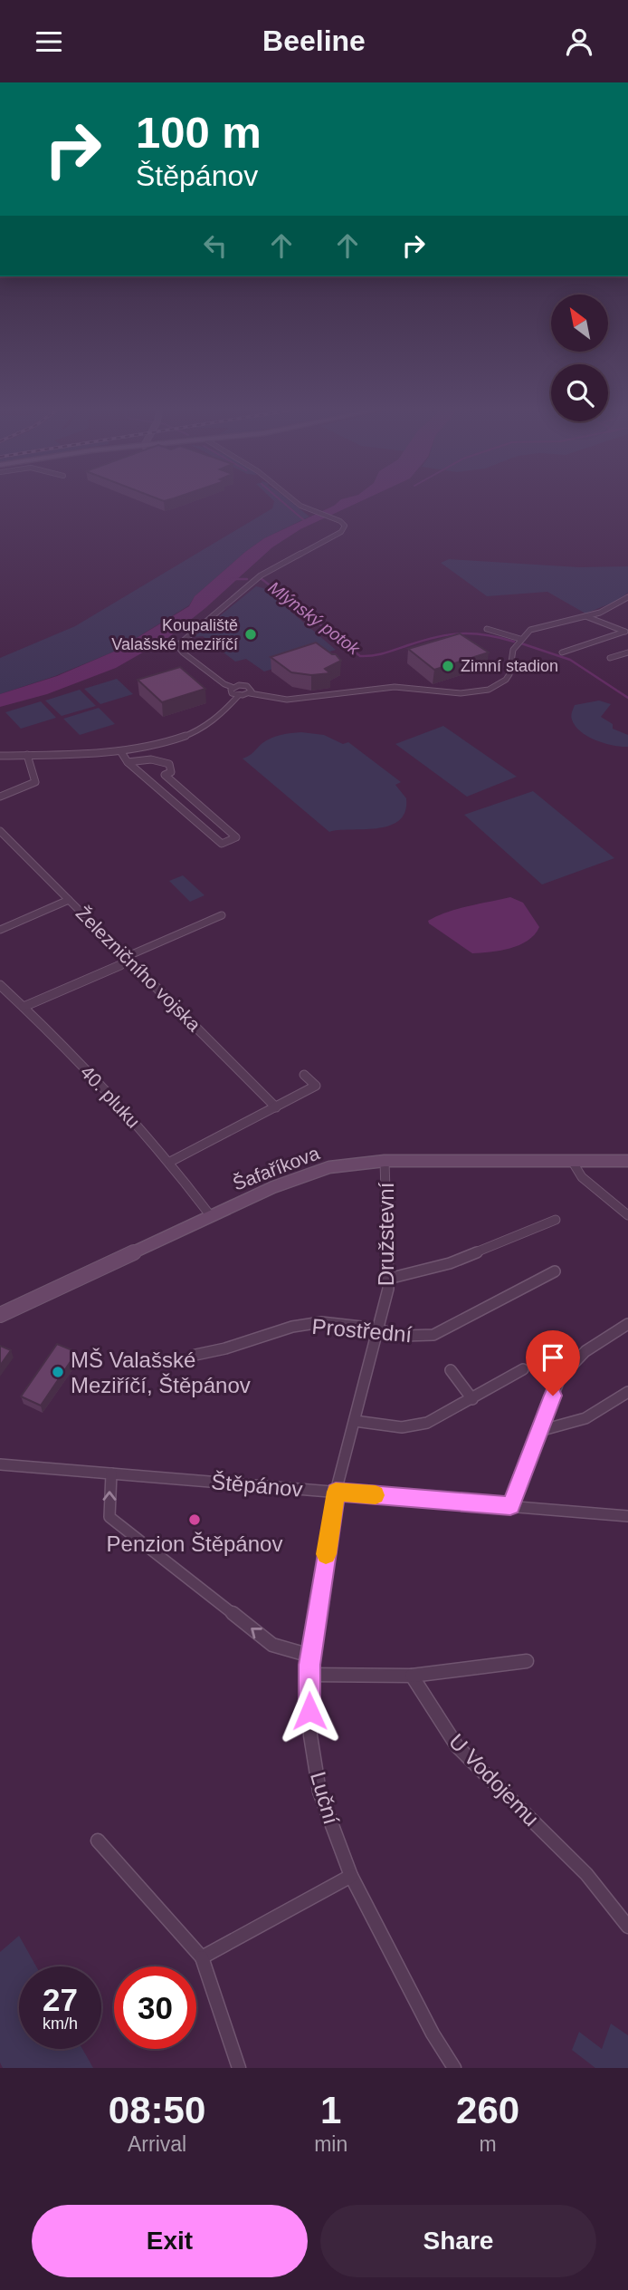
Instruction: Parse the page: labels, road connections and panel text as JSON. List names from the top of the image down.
{
  "streets": {
    "street": [
      "Železničního vojska",
      "40. pluku",
      "Šafaříkova",
      "Družstevní",
      "Prostřední",
      "Štěpánov",
      "U Vodojemu",
      "Luční"
    ]
  },
  "crossings": [
    ["40. pluku", "Šafaříkova"],
    ["Šafaříkova", "Družstevní"],
    ["Družstevní", "Prostřední"],
    ["Družstevní", "Štěpánov"],
    ["Družstevní", "Luční"],
    ["Štěpánov", "Luční"]
  ],
  "water": ["Mlýnský potok"],
  "places": [
    "Koupaliště Valašské meziříčí",
    "Zimní stadion",
    "MŠ Valašské Meziříčí, Štěpánov",
    "Penzion Štěpánov"
  ],
  "north": "top left",
  "page": {
    "header": "Beeline",
    "turn": ["100 m", "Štěpánov"],
    "speed": "27 km/h",
    "limit": "30",
    "eta": [
      "08:50",
      "Arrival",
      "1",
      "min",
      "260",
      "m"
    ],
    "buttons": ["Exit", "Share"]
  }
}
